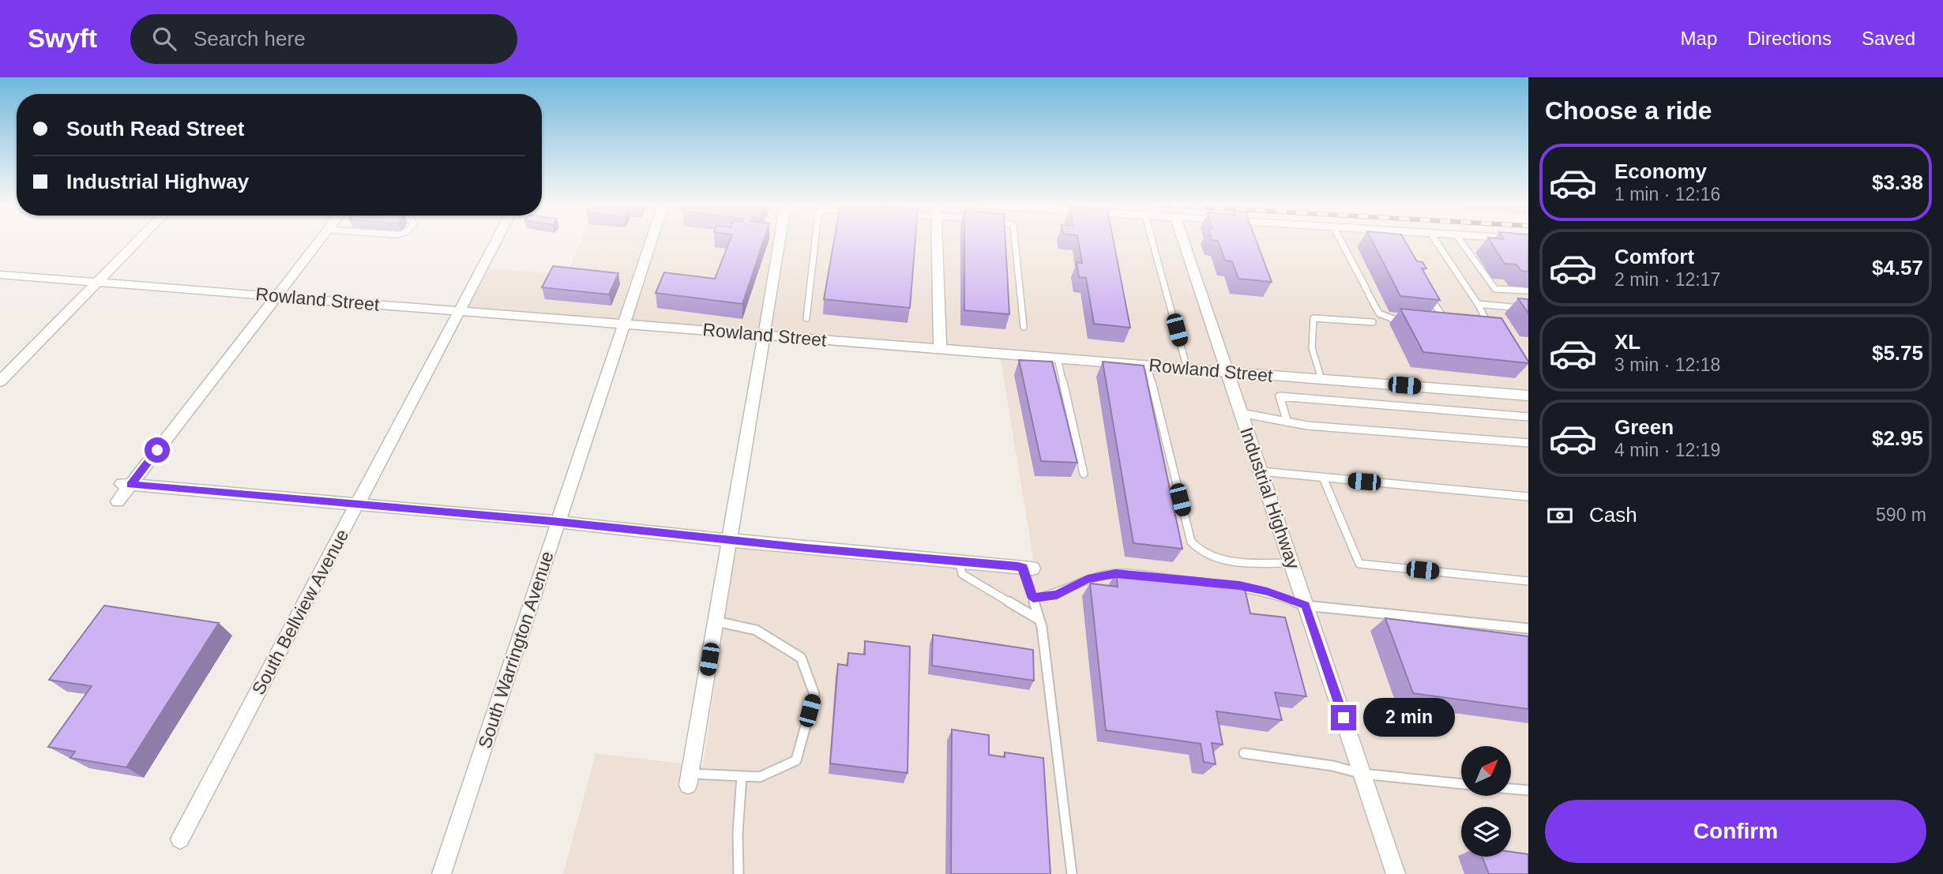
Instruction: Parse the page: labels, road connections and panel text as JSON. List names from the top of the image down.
{
  "streets": {
    "street": [
      "Rowland Street",
      "Industrial Highway",
      "South Bellview Avenue",
      "South Warrington Avenue"
    ]
  },
  "crossings": [
    ["Rowland Street", "Industrial Highway"],
    ["Rowland Street", "South Bellview Avenue"],
    ["Rowland Street", "South Warrington Avenue"]
  ],
  "north": "top right",
  "page": {
    "header": "Swyft",
    "search": "Search here",
    "nav": ["Map", "Directions", "Saved"],
    "heading": "Choose a ride",
    "banner": ["South Read Street", "Industrial Highway"],
    "list": [
      {
        "name": "Economy",
        "note": "1 min · 12:16",
        "value": "$3.38"
      },
      {
        "name": "Comfort",
        "note": "2 min · 12:17",
        "value": "$4.57"
      },
      {
        "name": "XL",
        "note": "3 min · 12:18",
        "value": "$5.75"
      },
      {
        "name": "Green",
        "note": "4 min · 12:19",
        "value": "$2.95"
      }
    ],
    "pay": ["Cash", "590 m"],
    "bubble": "2 min",
    "buttons": "Confirm"
  }
}
